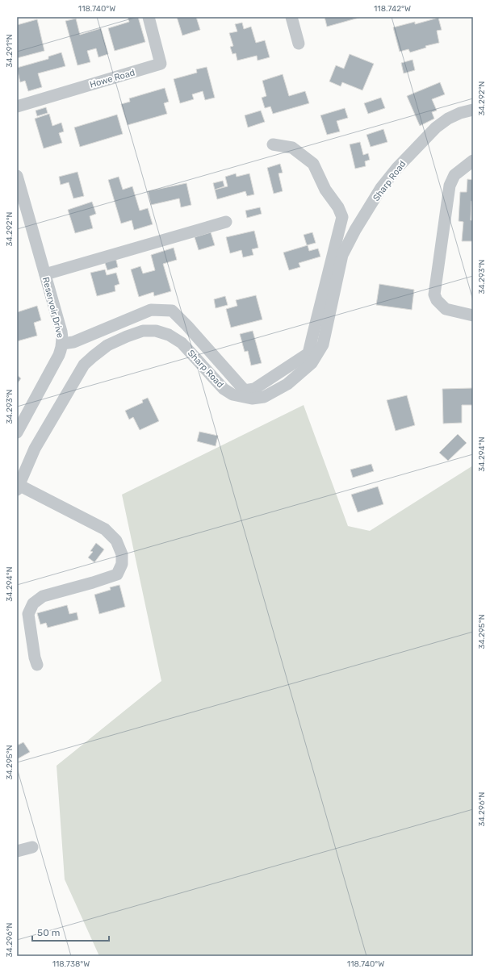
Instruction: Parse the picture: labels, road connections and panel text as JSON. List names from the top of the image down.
{
  "streets": {
    "street": ["Howe Road", "Sharp Road", "Reservoir Drive"]
  },
  "scale_bar": "50 m",
  "coordinates": [
    "118.740°W",
    "118.742°W",
    "34.291°N",
    "34.292°N",
    "34.293°N",
    "34.294°N",
    "34.295°N",
    "34.296°N",
    "118.738°W"
  ]
}
